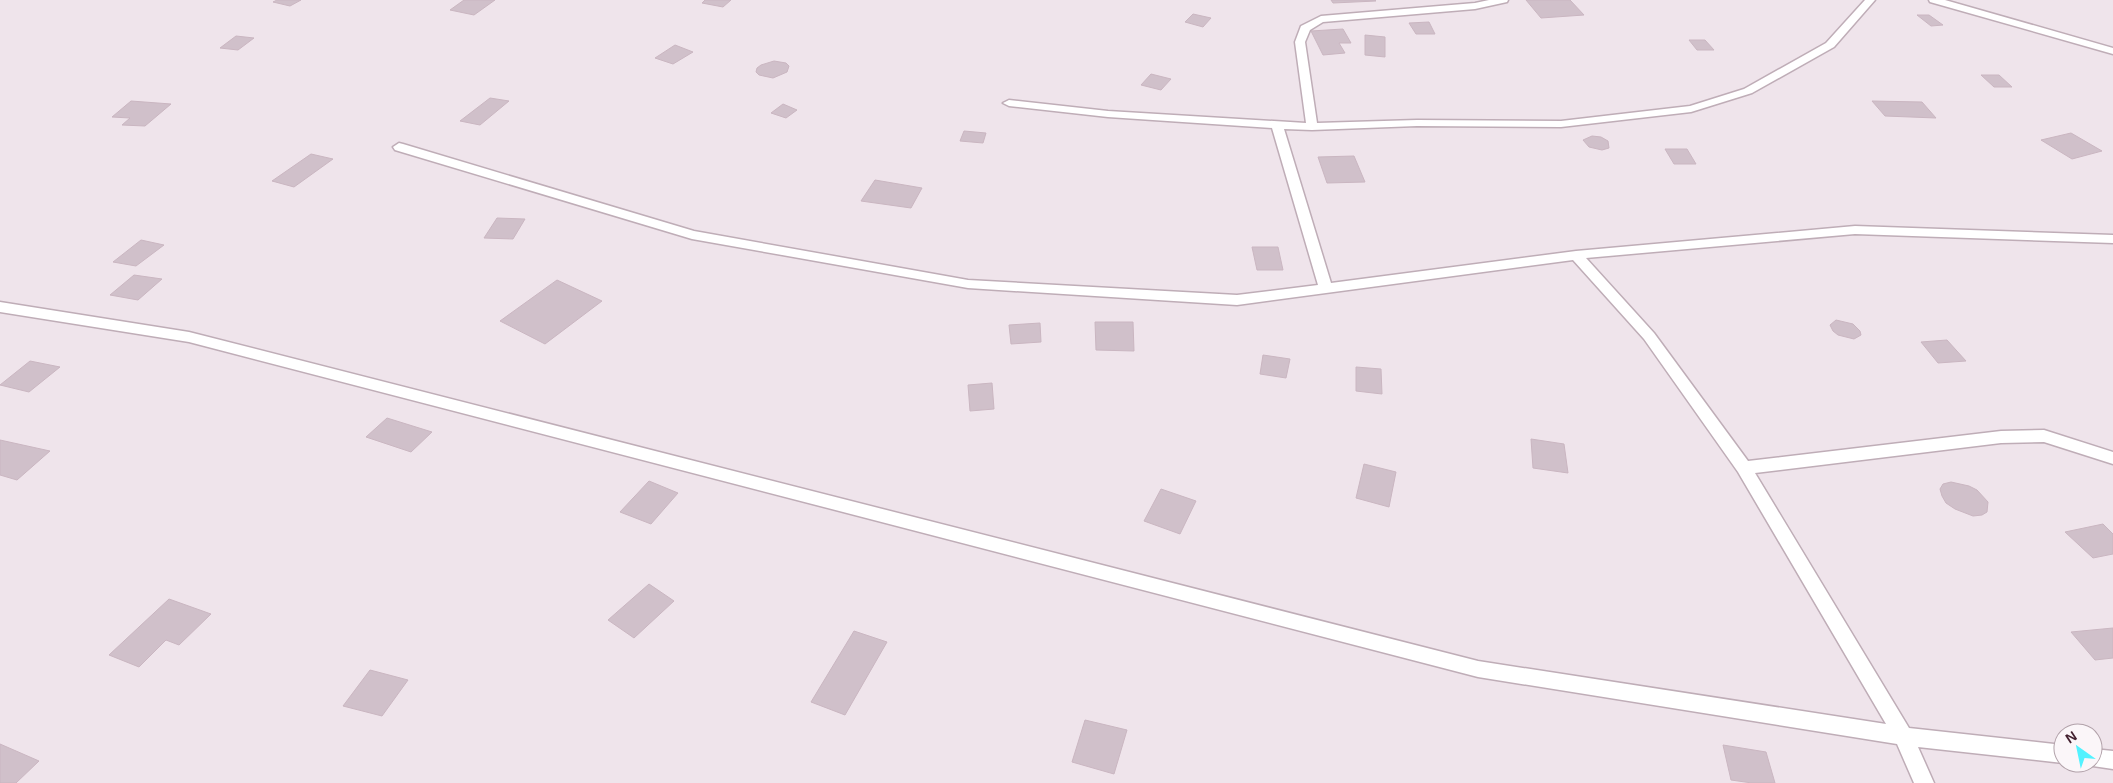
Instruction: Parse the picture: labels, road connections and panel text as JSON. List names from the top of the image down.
{
  "north": "top left"
}
